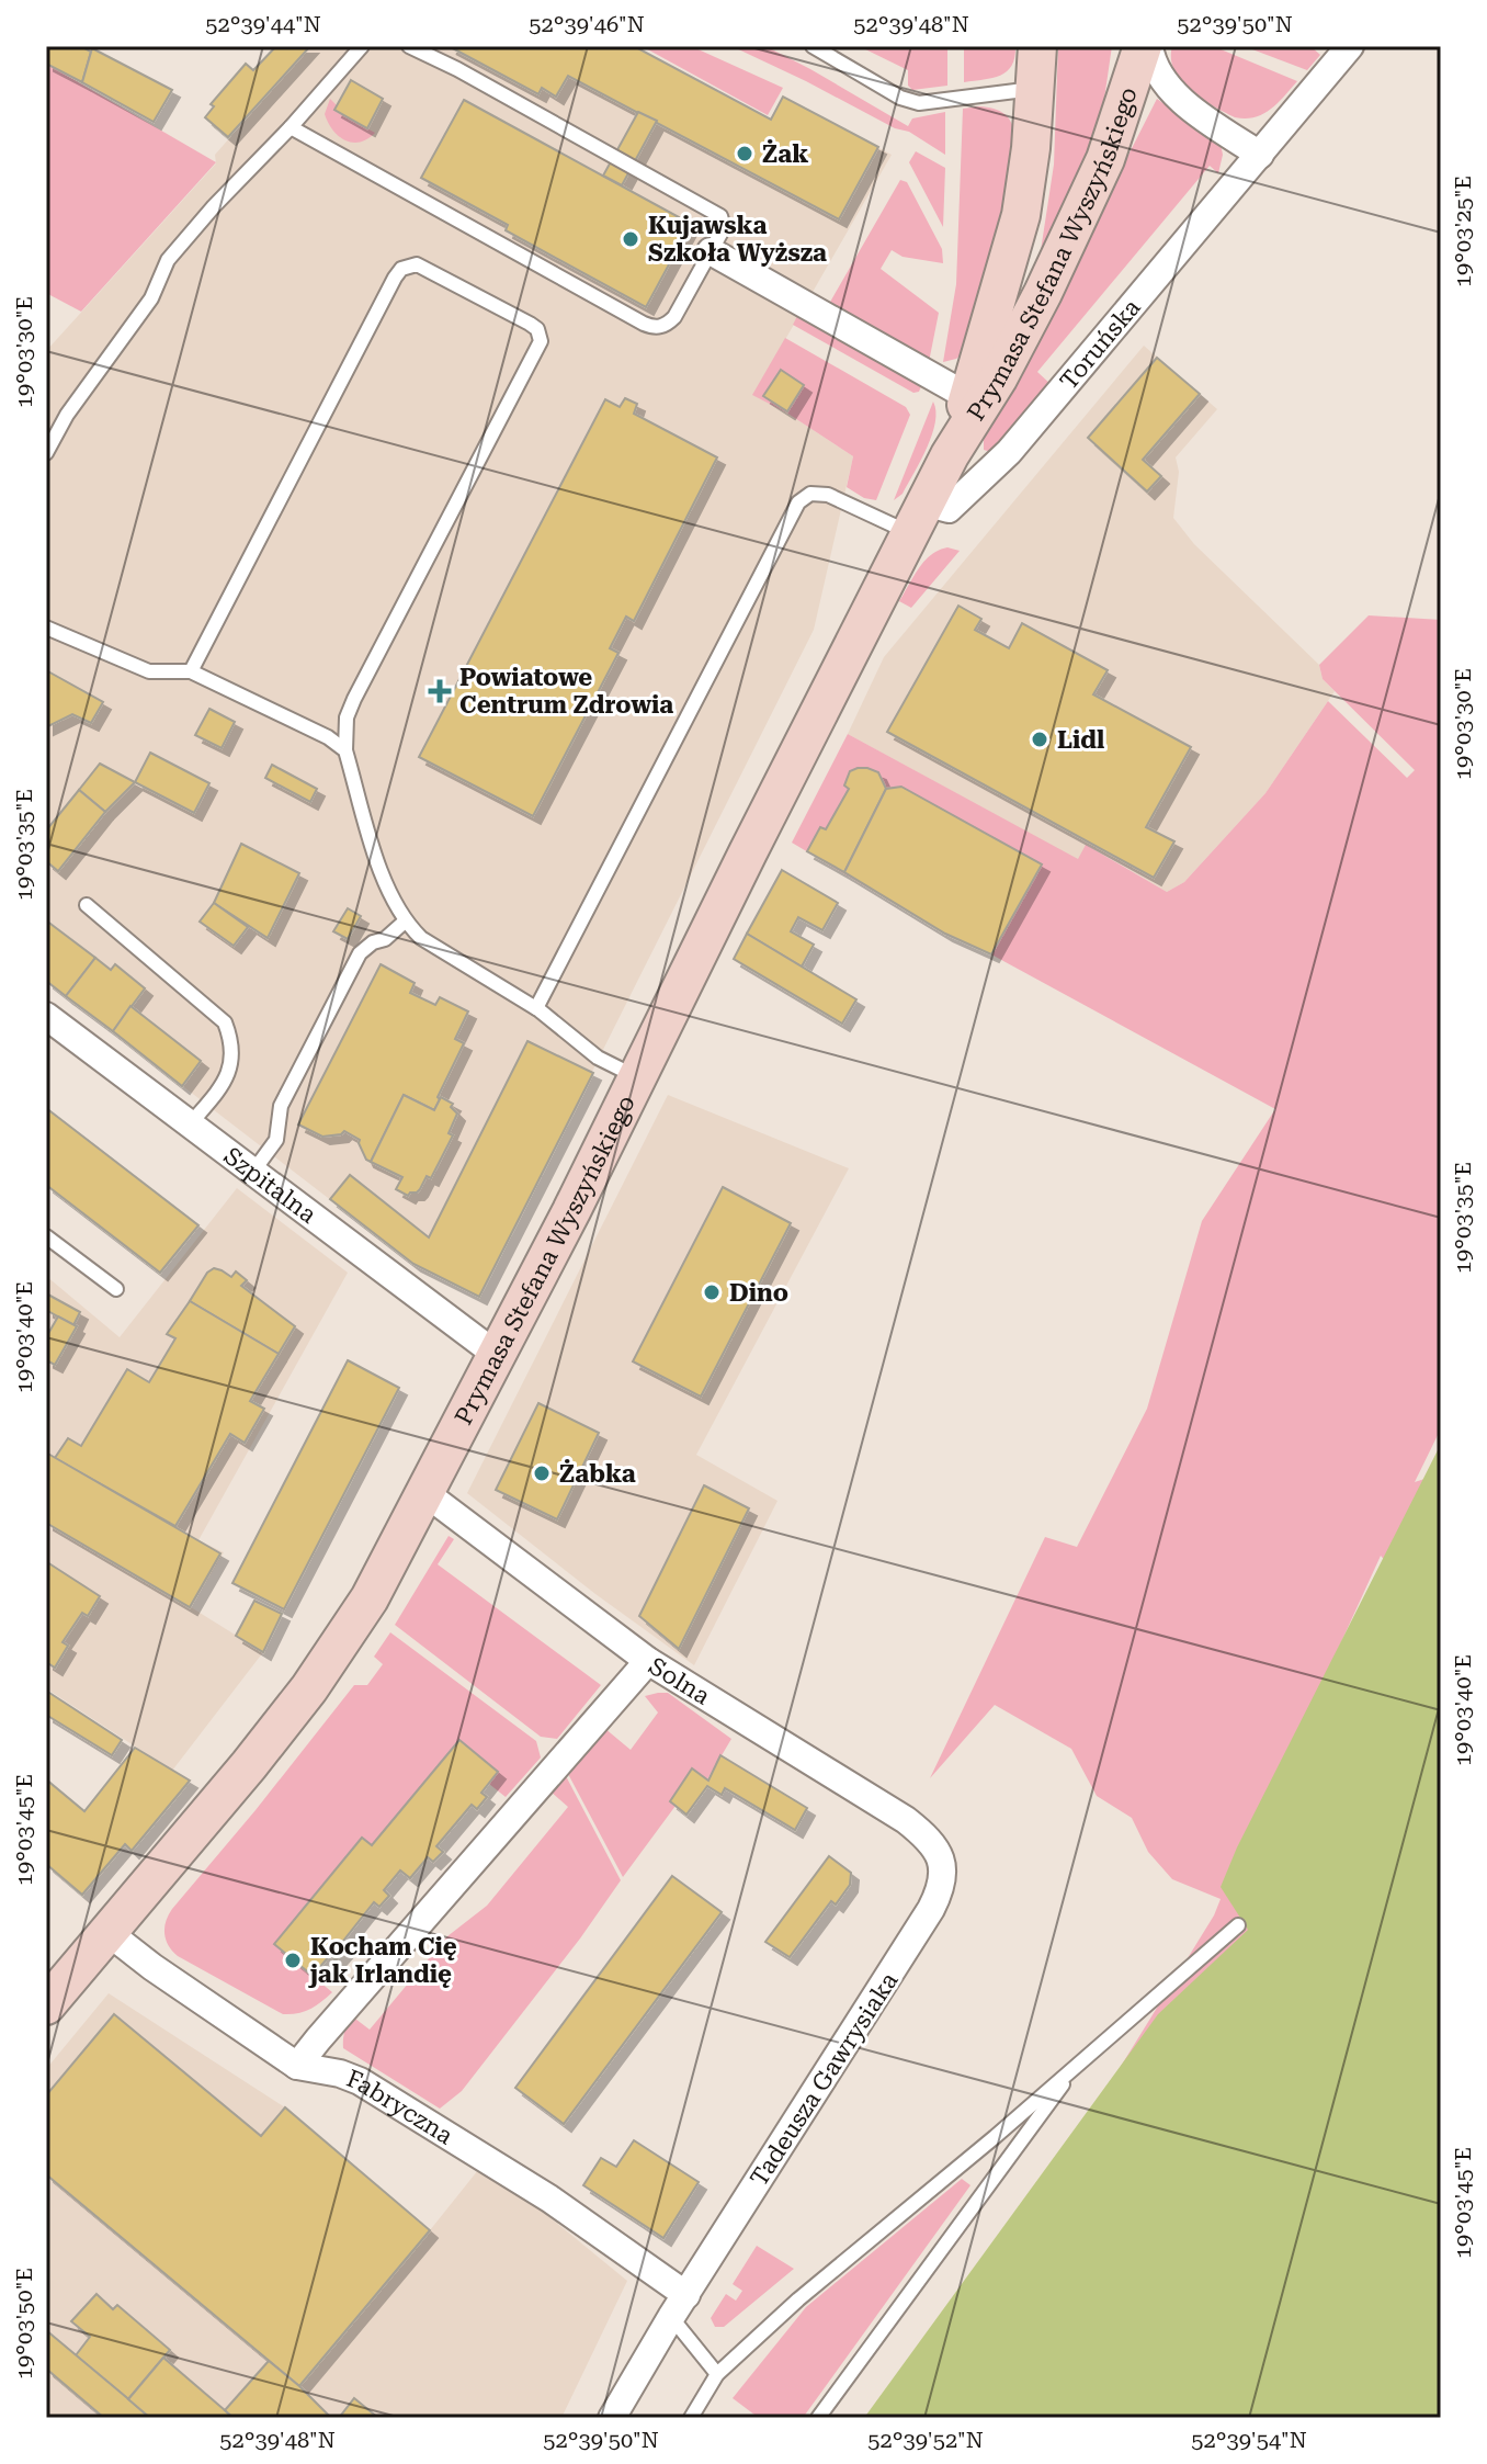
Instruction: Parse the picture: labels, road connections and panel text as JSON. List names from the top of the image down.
{
  "streets": {
    "main road": ["Prymasa Stefana Wyszyńskiego"],
    "street": [
      "Toruńska",
      "Szpitalna",
      "Solna",
      "Tadeusza Gawrysiaka",
      "Fabryczna"
    ]
  },
  "crossings": [
    ["Prymasa Stefana Wyszyńskiego", "Toruńska"],
    ["Prymasa Stefana Wyszyńskiego", "Szpitalna"],
    ["Prymasa Stefana Wyszyńskiego", "Solna"],
    ["Prymasa Stefana Wyszyńskiego", "Fabryczna"],
    ["Solna", "Tadeusza Gawrysiaka"],
    ["Tadeusza Gawrysiaka", "Fabryczna"]
  ],
  "places": {
    "other": [
      "Żak",
      "Kujawska Szkoła Wyższa",
      "Lidl",
      "Dino",
      "Żabka",
      "Kocham Cię jak Irlandię"
    ],
    "health": ["Powiatowe Centrum Zdrowia"]
  },
  "coordinates": [
    "52°39'44\"N",
    "52°39'46\"N",
    "52°39'48\"N",
    "52°39'50\"N",
    "19°03'25\"E",
    "19°03'30\"E",
    "19°03'35\"E",
    "19°03'40\"E",
    "19°03'45\"E",
    "19°03'50\"E",
    "52°39'52\"N",
    "52°39'54\"N"
  ]
}
